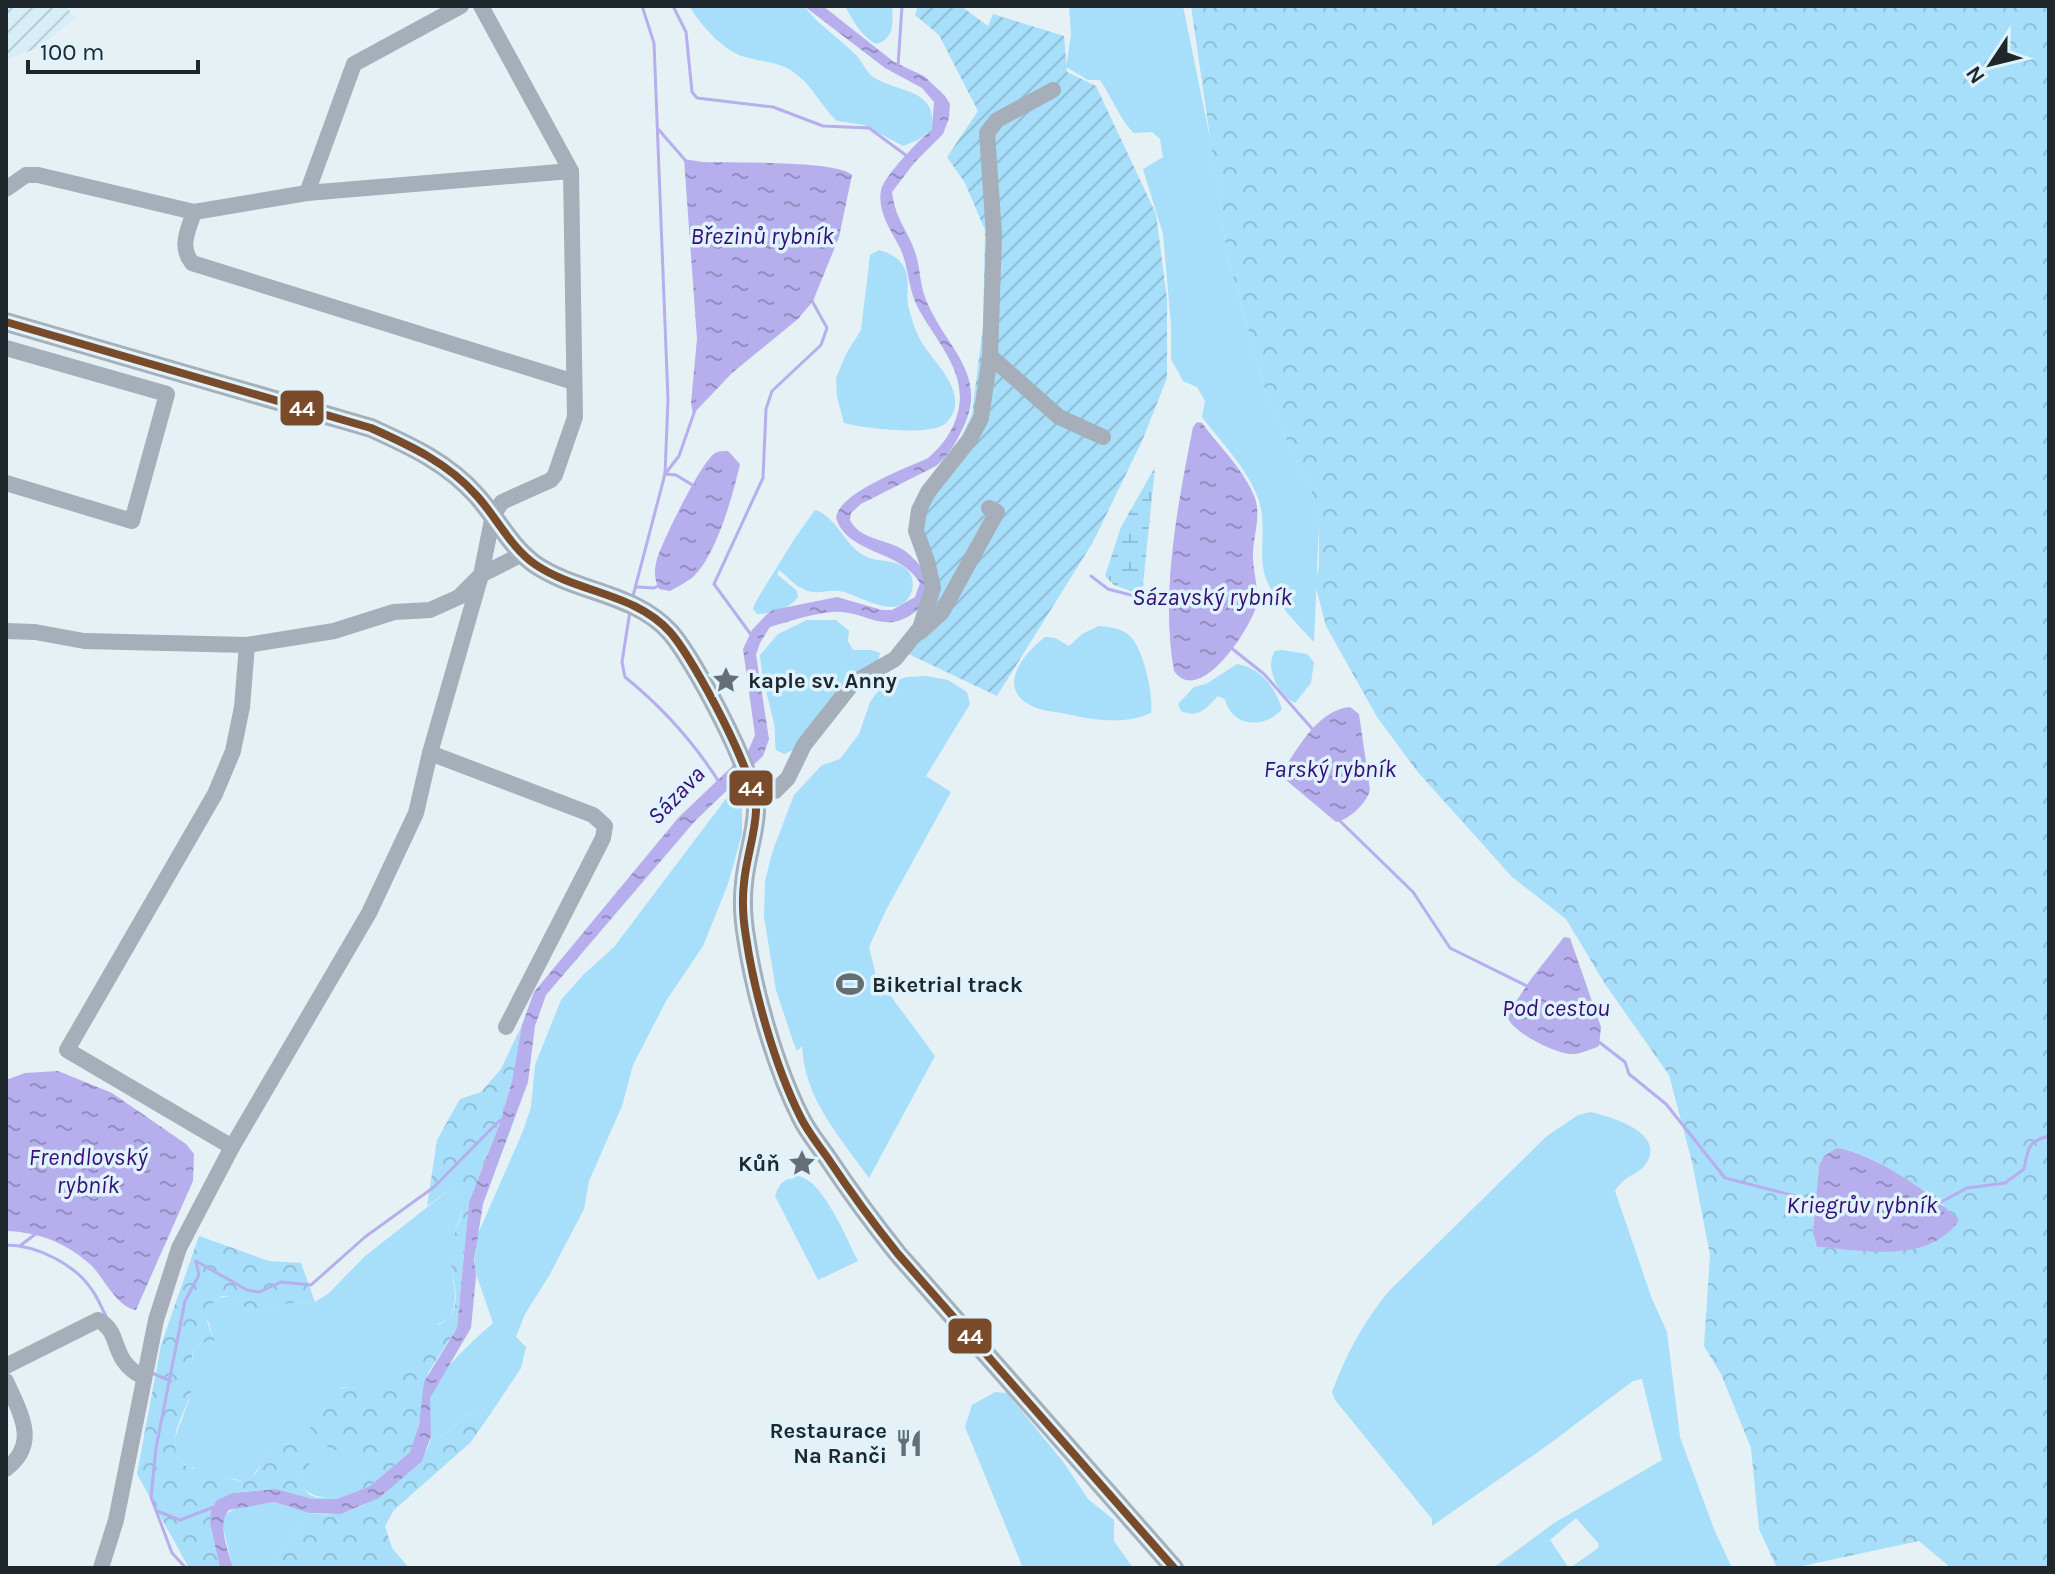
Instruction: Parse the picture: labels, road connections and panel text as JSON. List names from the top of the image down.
{
  "water": [
    "Březinů rybník",
    "Sázavský rybník",
    "Farský rybník",
    "Sázava",
    "Pod cestou",
    "Frendlovský rybník",
    "Kriegrův rybník"
  ],
  "places": {
    "place": ["kaple sv. Anny", "Kůň"],
    "sports": ["Biketrial track"],
    "restaurant": ["Restaurace Na Ranči"]
  },
  "lines": ["transit line 44"],
  "scale_bar": "100 m",
  "north": "bottom left"
}
